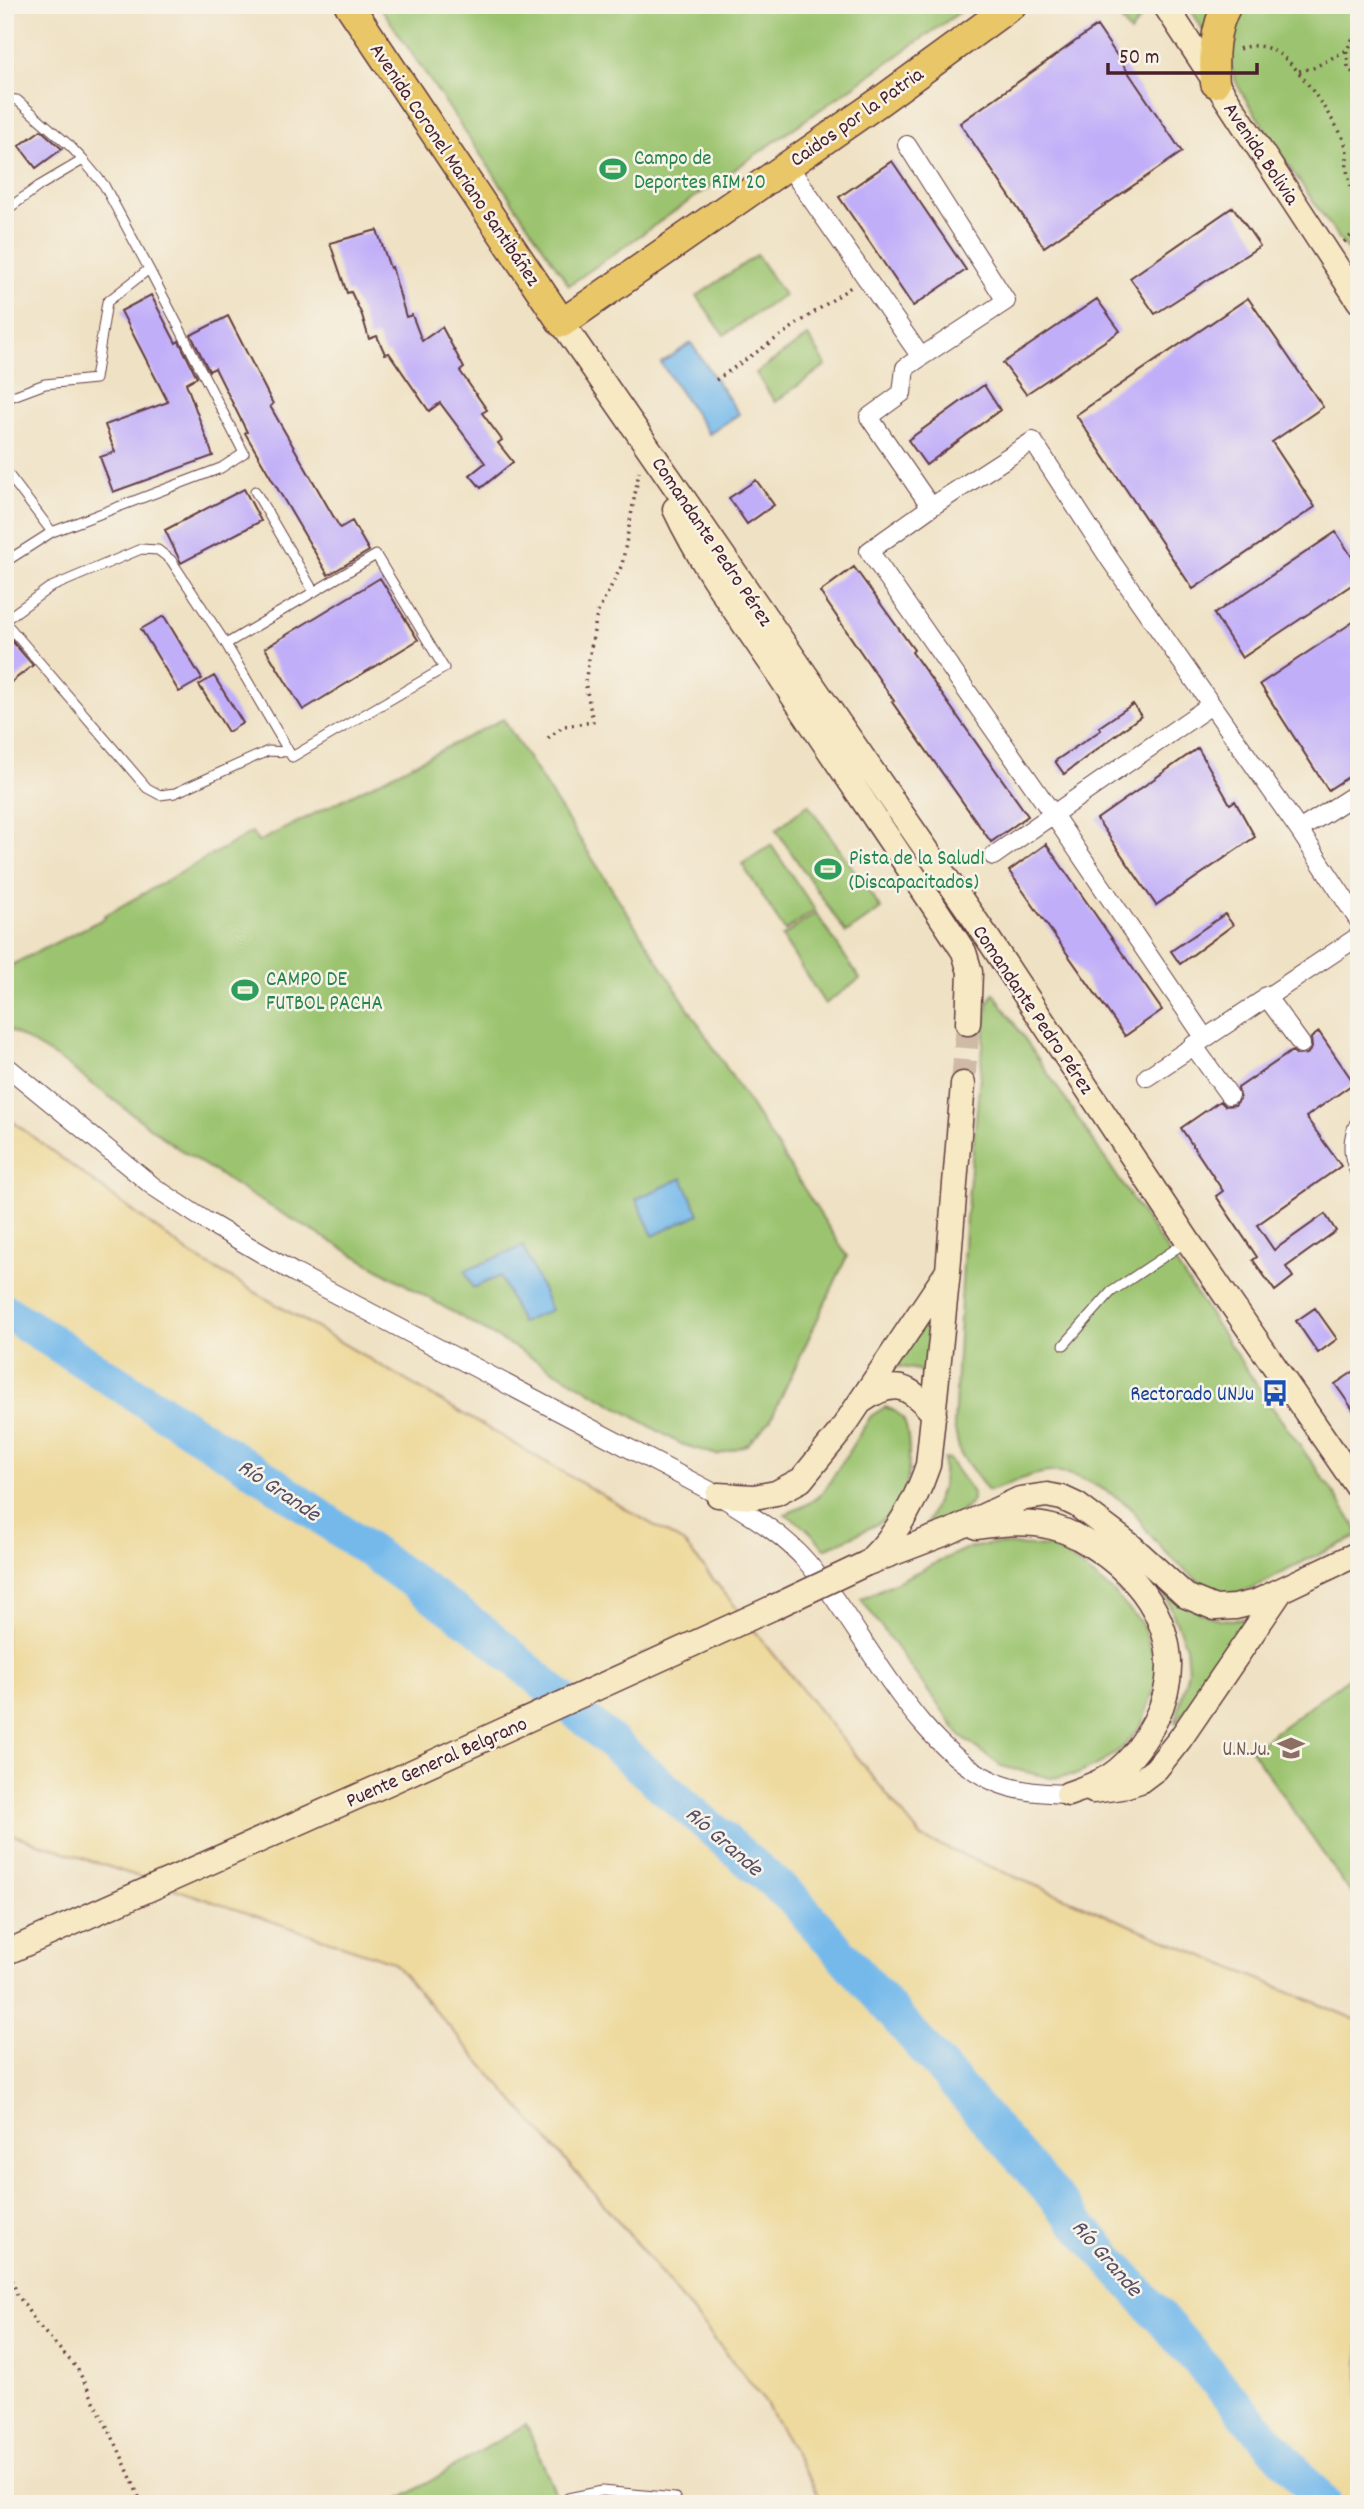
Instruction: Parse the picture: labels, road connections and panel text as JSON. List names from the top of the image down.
{
  "streets": {
    "main road": [
      "Caidos por la Patria",
      "Avenida Bolivia",
      "Avenida Coronel Mariano Santibáñez",
      "Comandante Pedro Pérez",
      "Puente General Belgrano"
    ]
  },
  "crossings": [
    ["Caidos por la Patria", "Avenida Coronel Mariano Santibáñez"],
    ["Caidos por la Patria", "Comandante Pedro Pérez"],
    ["Avenida Coronel Mariano Santibáñez", "Comandante Pedro Pérez"]
  ],
  "water": ["Río Grande"],
  "places": {
    "sports": ["Campo de Deportes RIM 20", "Pista de la Salud1 (Discapacitados)", "CAMPO DE FUTBOL PACHA"],
    "bus stop": ["Rectorado UNJu"],
    "school or university": ["U.N.Ju."]
  },
  "scale_bar": "50 m"
}
